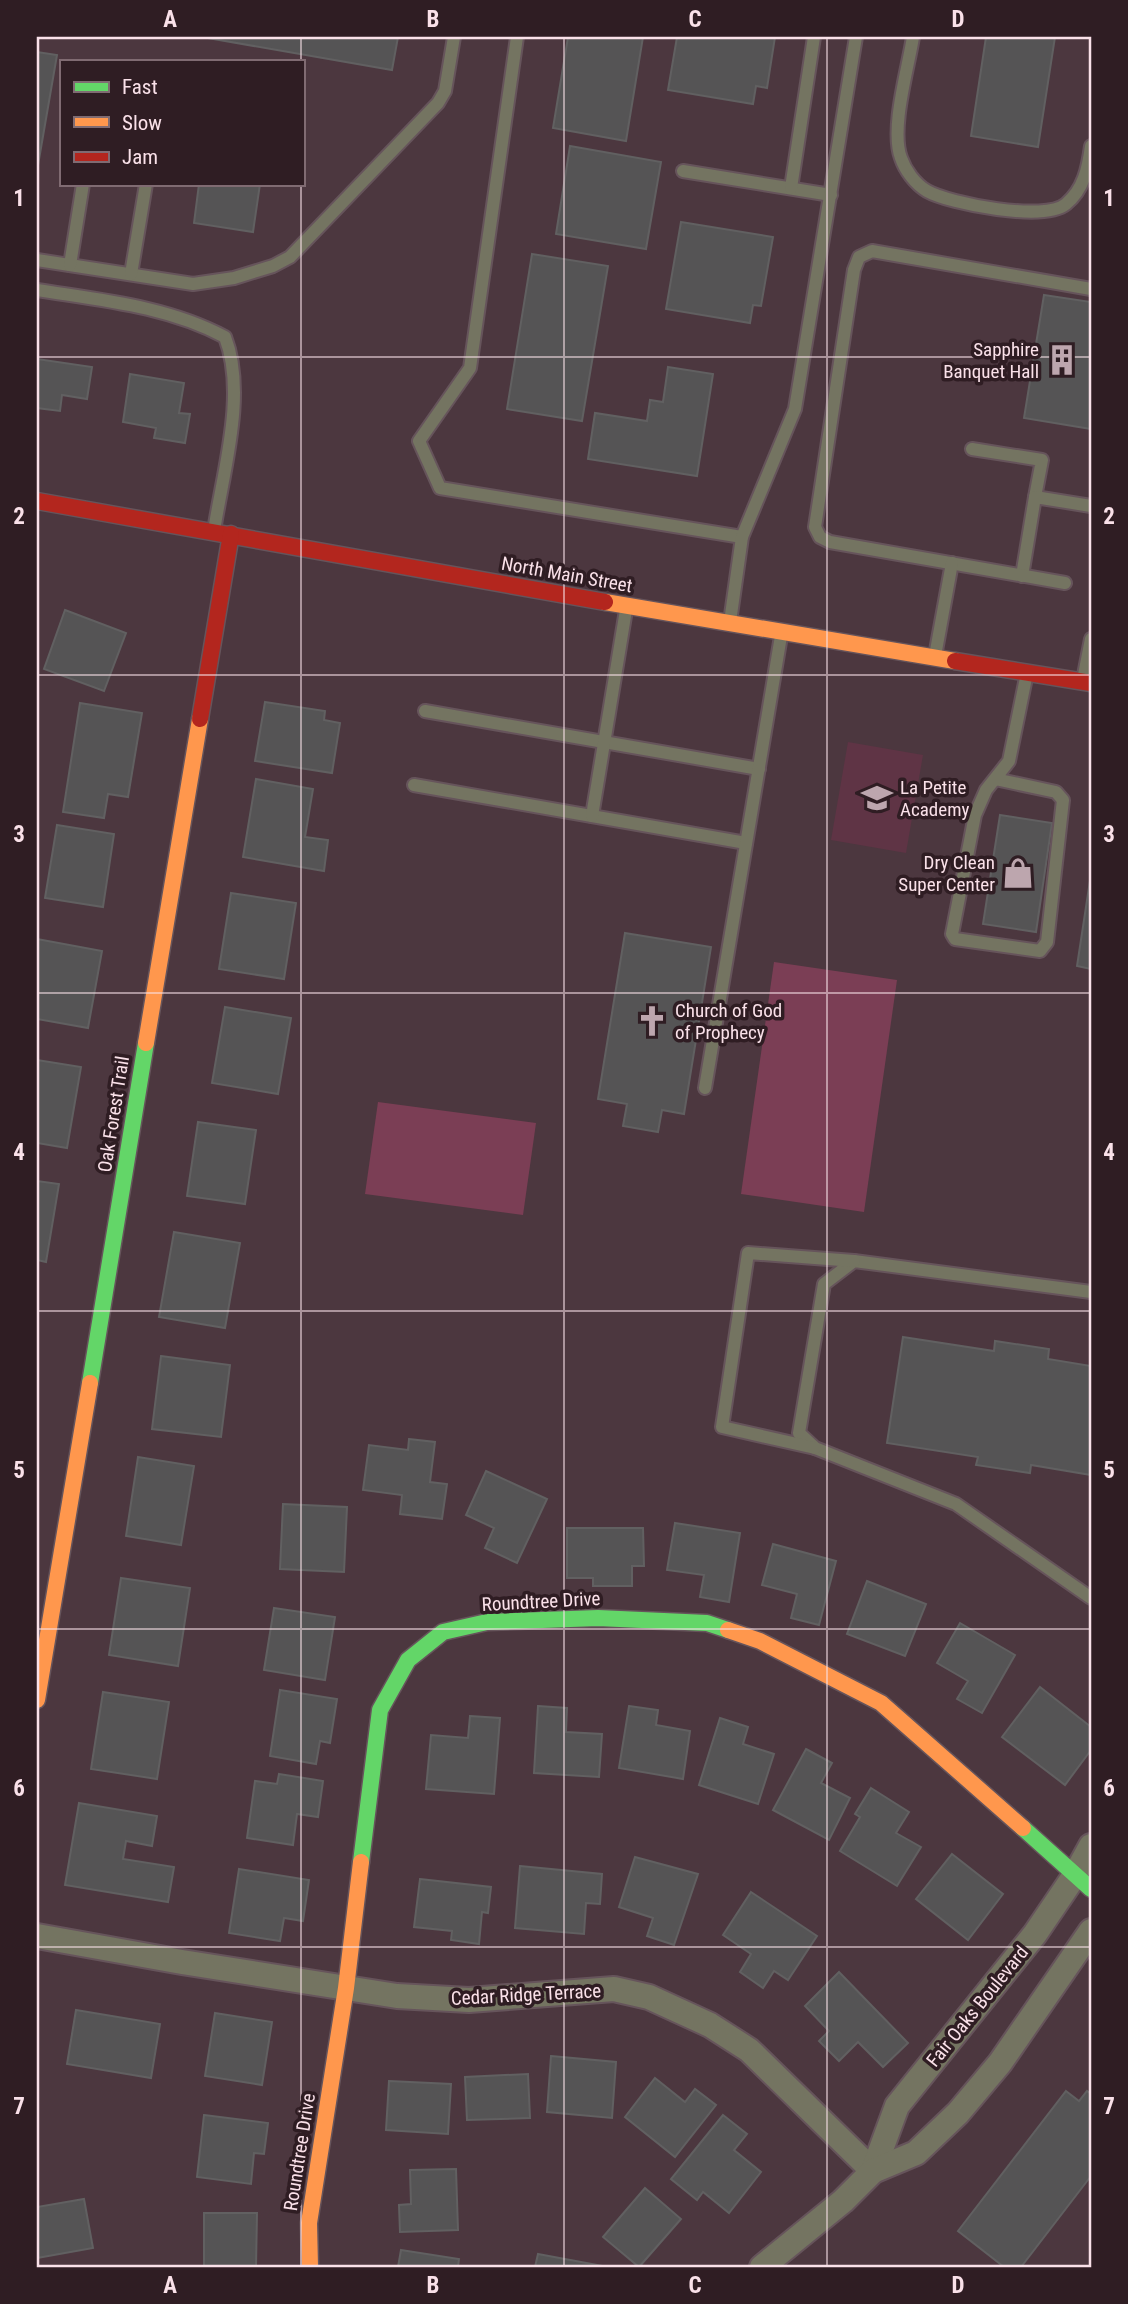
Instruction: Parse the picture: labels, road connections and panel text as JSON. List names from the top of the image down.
{
  "streets": {
    "street": [
      "North Main Street",
      "Oak Forest Trail",
      "Roundtree Drive",
      "Cedar Ridge Terrace",
      "Fair Oaks Boulevard"
    ]
  },
  "crossings": [
    ["North Main Street", "Oak Forest Trail"],
    ["Roundtree Drive", "Cedar Ridge Terrace"],
    ["Roundtree Drive", "Fair Oaks Boulevard"],
    ["Cedar Ridge Terrace", "Fair Oaks Boulevard"]
  ],
  "places": {
    "building": ["Sapphire Banquet Hall"],
    "school or university": ["La Petite Academy"],
    "shop": ["Dry Clean Super Center"],
    "church": ["Church of God of Prophecy"]
  },
  "legend": ["Fast", "Slow", "Jam"],
  "grid": {
    "columns": [
      "A",
      "B",
      "C",
      "D"
    ],
    "rows": [
      "1",
      "2",
      "3",
      "4",
      "5",
      "6",
      "7"
    ]
  }
}
